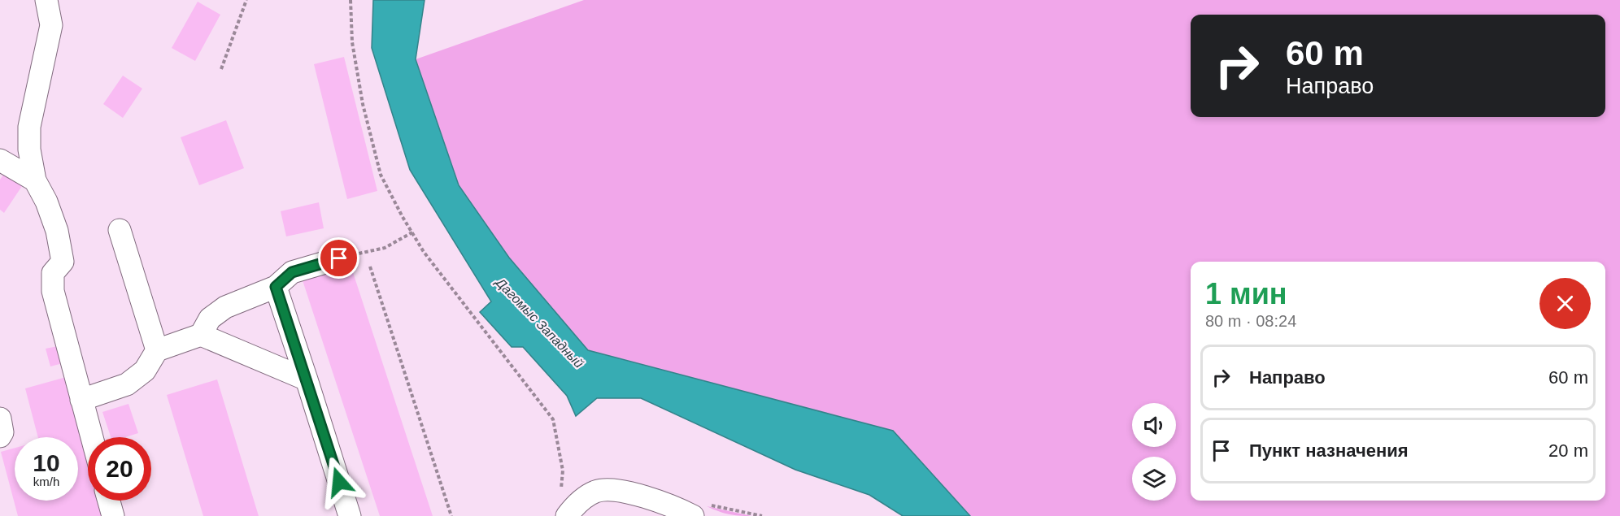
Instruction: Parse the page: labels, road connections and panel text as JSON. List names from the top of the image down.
{
  "water": ["Дагомыс Западный"],
  "page": {
    "turn": ["60 m", "Направо"],
    "heading": ["1 мин", "80 m · 08:24"],
    "list": [
      {
        "name": "Направо",
        "value": "60 m"
      },
      {
        "name": "Пункт назначения",
        "value": "20 m"
      }
    ],
    "speed": "10 km/h",
    "limit": "20"
  }
}
